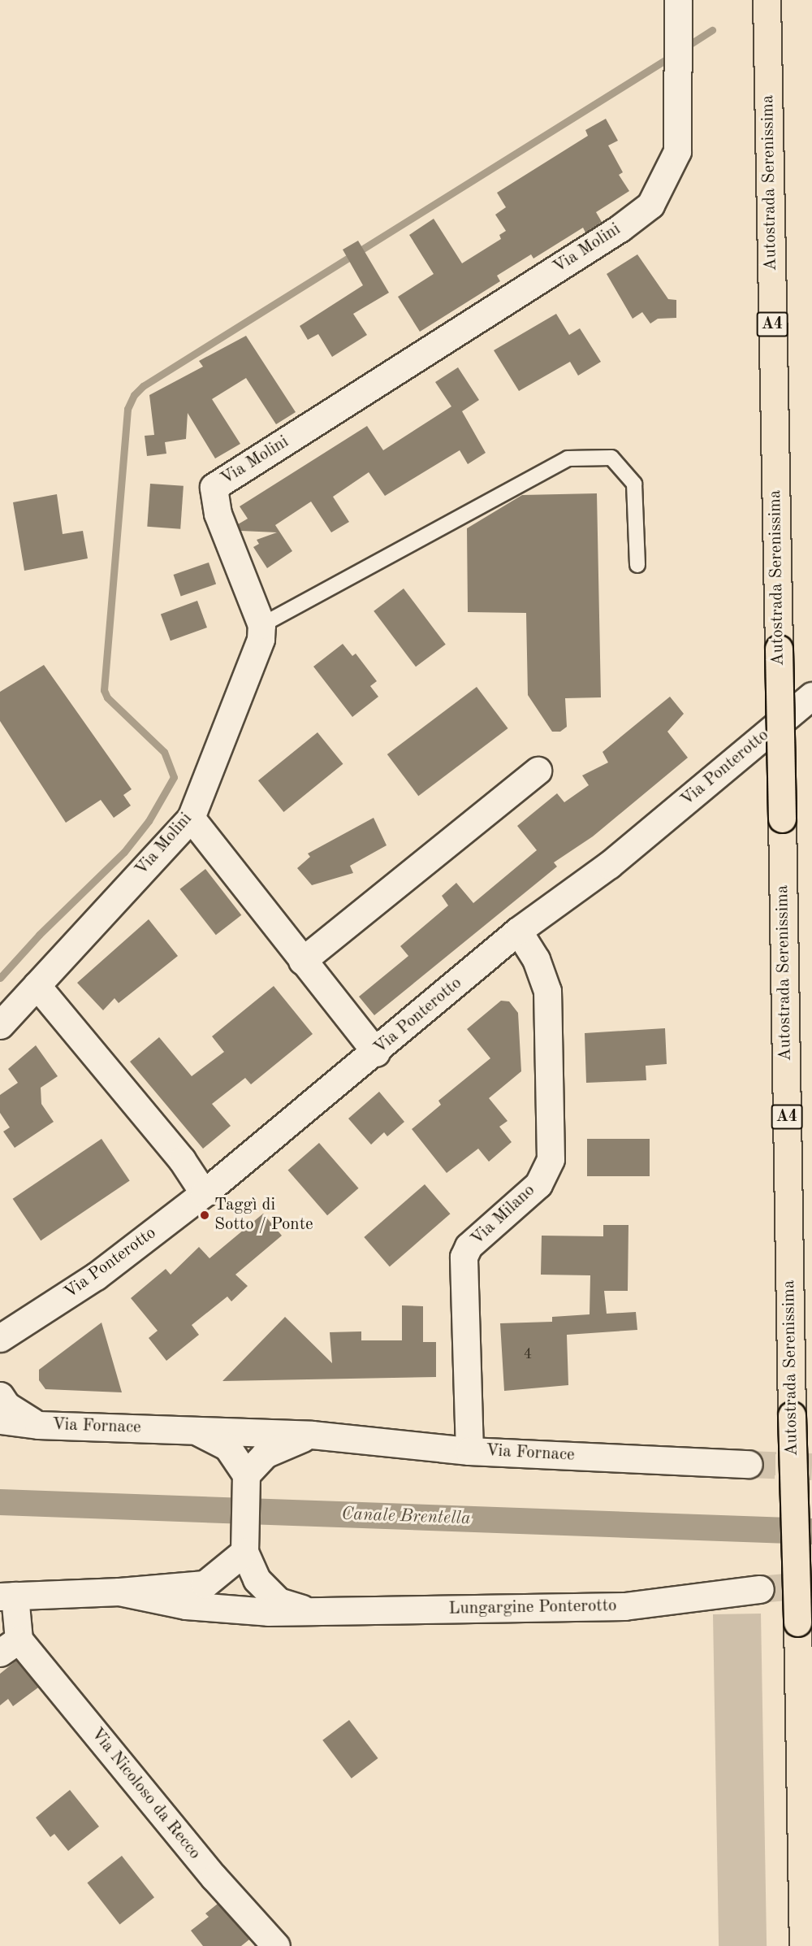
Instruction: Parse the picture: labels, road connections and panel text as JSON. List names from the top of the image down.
{
  "streets": {
    "highway": ["Autostrada Serenissima", "A4"],
    "street": [
      "Via Molini",
      "Via Ponterotto",
      "Via Milano",
      "Via Fornace",
      "Lungargine Ponterotto",
      "Via Nicoloso da Recco"
    ]
  },
  "crossings": [
    ["Via Ponterotto", "Via Milano"],
    ["Via Milano", "Via Fornace"],
    ["Lungargine Ponterotto", "Via Nicoloso da Recco"]
  ],
  "water": ["Canale Brentella"],
  "places": ["Taggì di Sotto / Ponte"],
  "house_numbers": ["4"]
}
